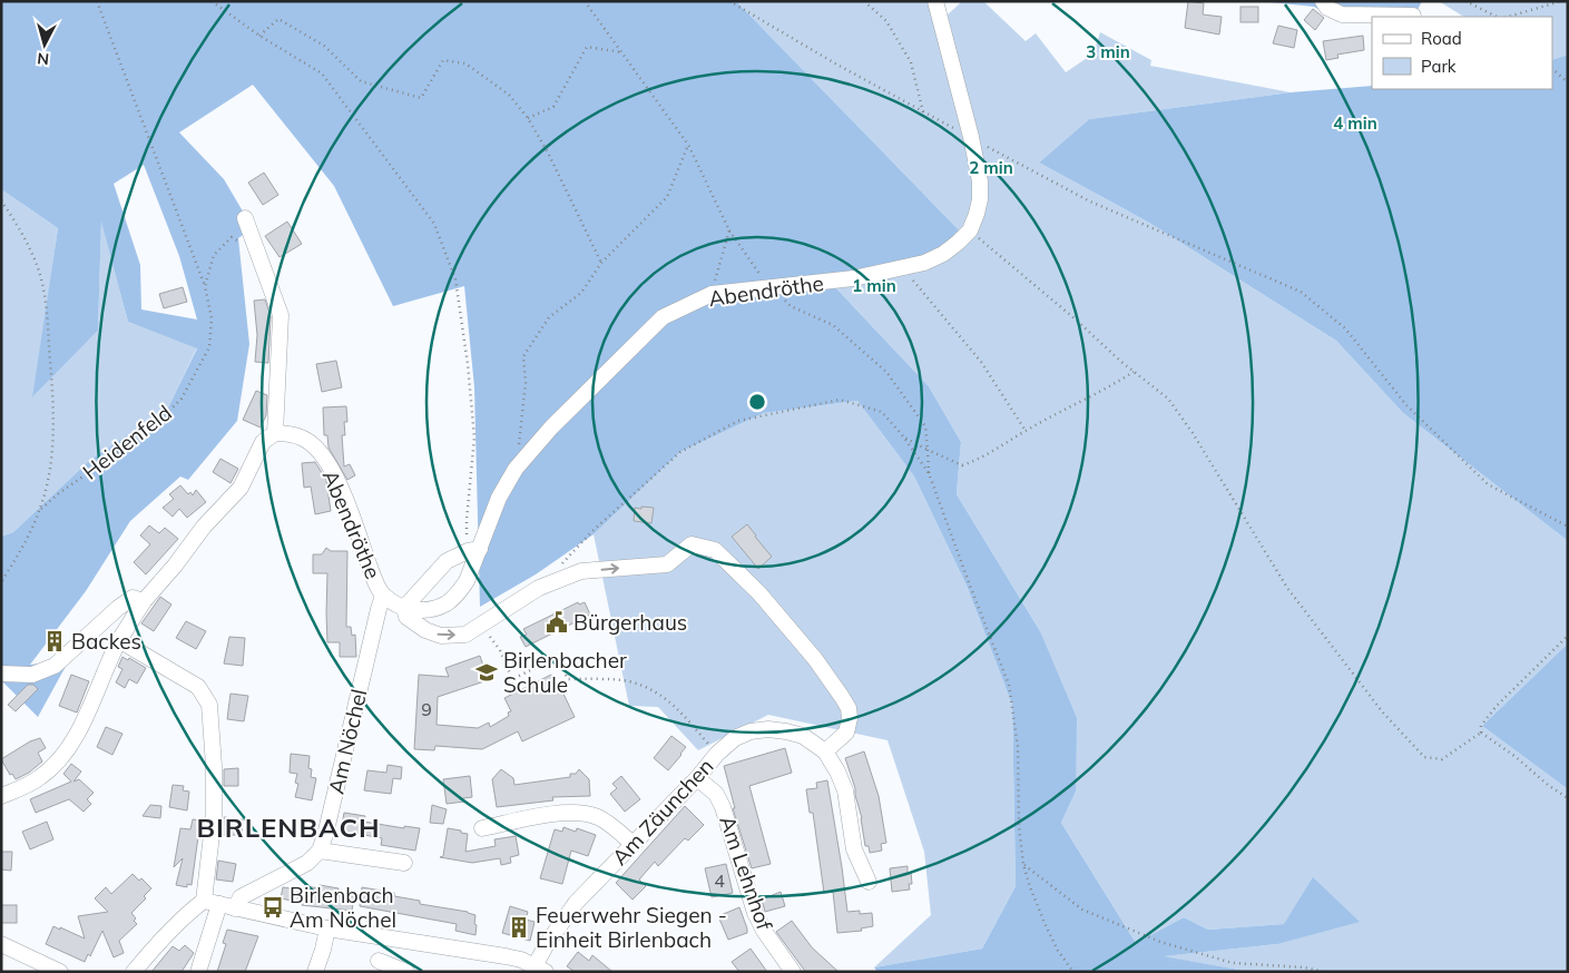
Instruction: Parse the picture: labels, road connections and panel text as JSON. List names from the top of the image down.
{
  "streets": {
    "street": [
      "Abendröthe",
      "Am Nöchel",
      "Am Zäunchen",
      "Am Lehnhof"
    ],
    "path": ["Heidenfeld"]
  },
  "crossings": [
    ["Abendröthe", "Am Nöchel"],
    ["Am Zäunchen", "Am Lehnhof"]
  ],
  "districts": ["BIRLENBACH"],
  "places": {
    "public building": ["Bürgerhaus"],
    "building": ["Backes", "Feuerwehr Siegen - Einheit Birlenbach"],
    "school or university": ["Birlenbacher Schule"],
    "bus stop": ["Birlenbach Am Nöchel"]
  },
  "house_numbers": ["9", "4"],
  "legend": ["Road", "Park"],
  "north": "bottom",
  "rings": [
    "3 min",
    "4 min",
    "2 min",
    "1 min"
  ]
}
